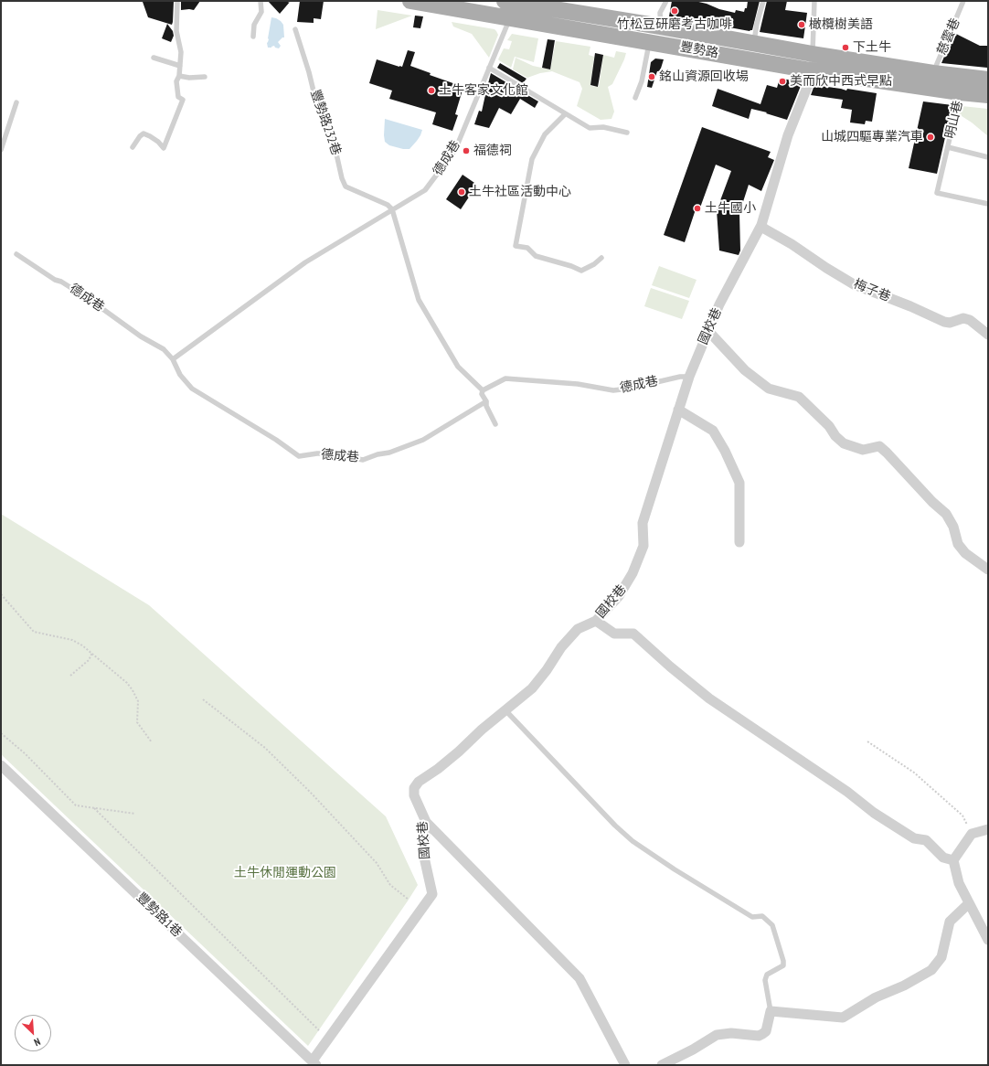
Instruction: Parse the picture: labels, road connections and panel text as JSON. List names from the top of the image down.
{
  "streets": {
    "main road": ["豐勢路"],
    "street": ["梅子巷", "國校巷", "豐勢路1巷"],
    "lane": [
      "慈雲巷",
      "明山巷",
      "豐勢路232巷",
      "德成巷"
    ]
  },
  "crossings": [
    ["慈雲巷", "豐勢路"],
    ["豐勢路", "明山巷"],
    ["豐勢路", "德成巷"],
    ["豐勢路", "國校巷"],
    ["豐勢路232巷", "德成巷"],
    ["德成巷", "國校巷"],
    ["梅子巷", "國校巷"],
    ["國校巷", "豐勢路1巷"]
  ],
  "parks": ["土牛休閒運動公園"],
  "places": [
    "竹松豆研磨考古咖啡",
    "橄欖樹美語",
    "下土牛",
    "銘山資源回收場",
    "美而欣中西式早點",
    "土牛客家文化館",
    "山城四驅專業汽車",
    "福德祠",
    "土牛社區活動中心",
    "土牛國小"
  ],
  "north": "bottom right"
}
